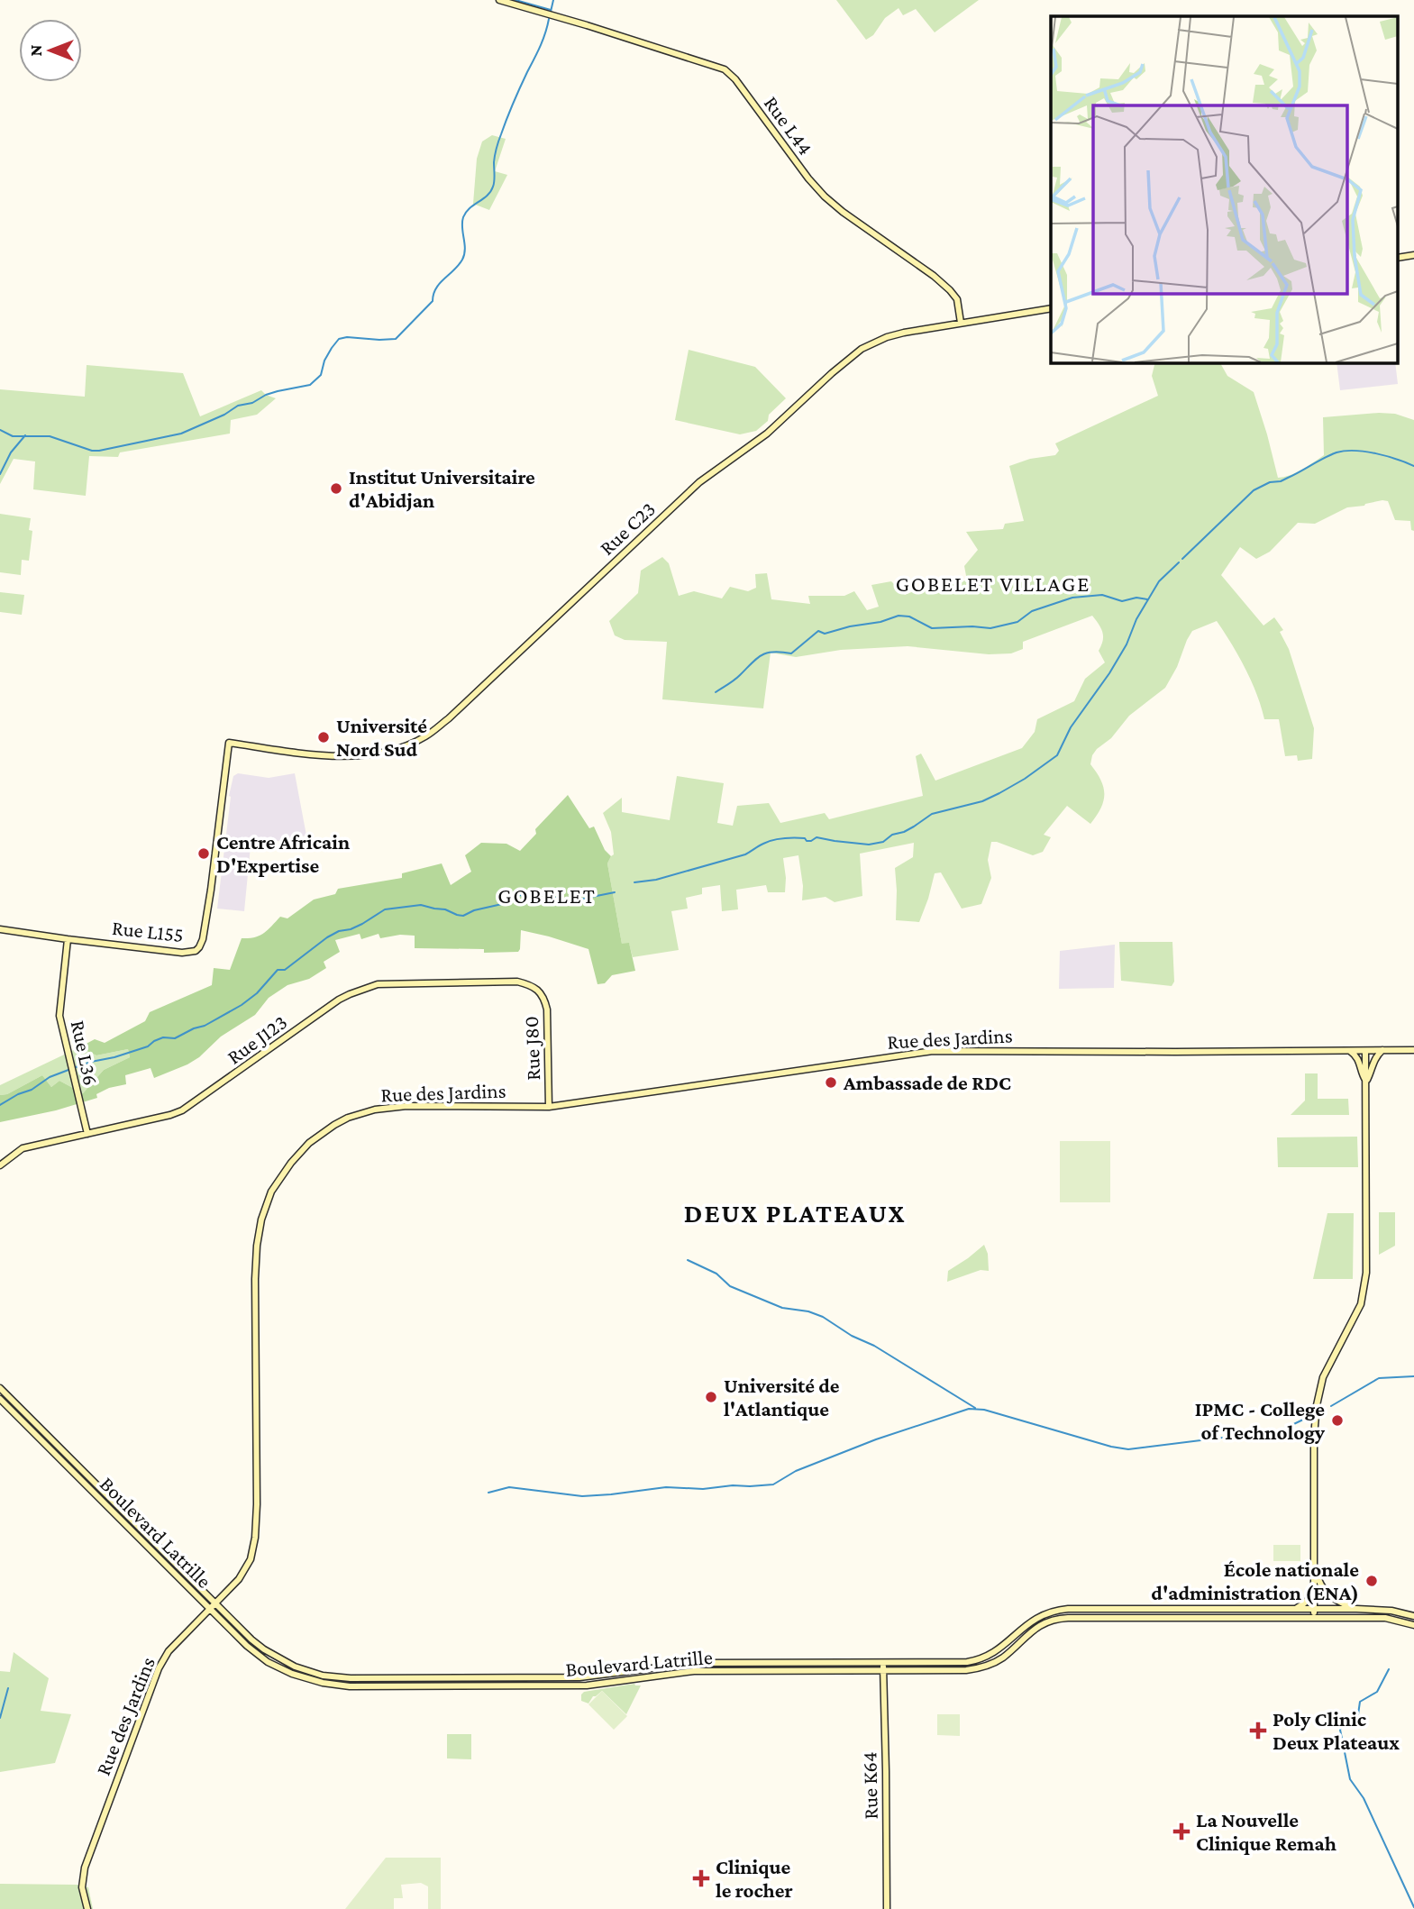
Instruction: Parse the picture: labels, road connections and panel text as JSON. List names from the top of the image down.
{
  "streets": {
    "main road": [
      "Rue L44",
      "Rue C23",
      "Rue L155",
      "Rue des Jardins",
      "Rue J123",
      "Rue J80",
      "Rue L36",
      "Boulevard Latrille",
      "Rue K64"
    ]
  },
  "crossings": [
    ["Rue L44", "Rue C23"],
    ["Rue C23", "Rue L155"],
    ["Rue L155", "Rue L36"],
    ["Rue des Jardins", "Rue J80"],
    ["Rue des Jardins", "Boulevard Latrille"],
    ["Rue J123", "Rue J80"],
    ["Rue J123", "Rue L36"],
    ["Boulevard Latrille", "Rue K64"]
  ],
  "districts": ["GOBELET VILLAGE", "GOBELET", "DEUX PLATEAUX"],
  "places": {
    "other": [
      "Institut Universitaire d'Abidjan",
      "Université Nord Sud",
      "Centre Africain D'Expertise",
      "Ambassade de RDC",
      "Université de l'Atlantique",
      "IPMC - College of Technology",
      "École nationale d'administration (ENA)"
    ],
    "health": ["Poly Clinic Deux Plateaux", "La Nouvelle Clinique Remah", "Clinique le rocher"]
  },
  "north": "left"
}
